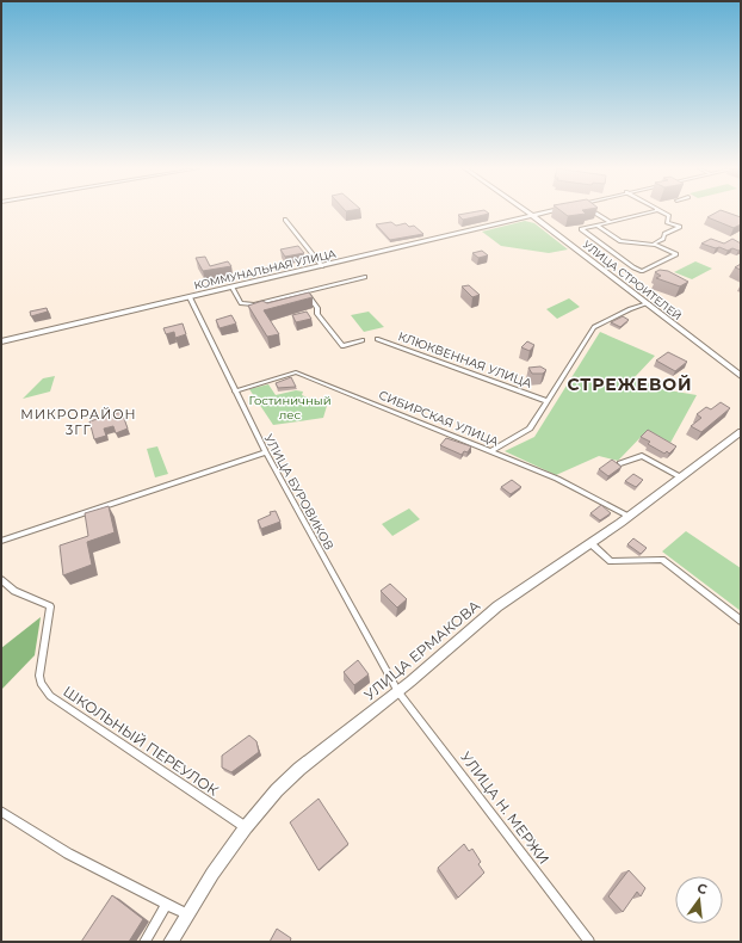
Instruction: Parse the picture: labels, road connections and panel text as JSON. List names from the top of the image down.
{
  "streets": {
    "main road": ["КОММУНАЛЬНАЯ УЛИЦА", "УЛИЦА СТРОИТЕЛЕЙ", "УЛИЦА ЕРМАКОВА"],
    "street": [
      "КЛЮКВЕННАЯ УЛИЦА",
      "СИБИРСКАЯ УЛИЦА",
      "УЛИЦА БУРОВИКОВ",
      "ШКОЛЬНЫЙ ПЕРЕУЛОК",
      "УЛИЦА Н. МЕРЖИ"
    ]
  },
  "crossings": [
    ["КОММУНАЛЬНАЯ УЛИЦА", "УЛИЦА СТРОИТЕЛЕЙ"],
    ["КОММУНАЛЬНАЯ УЛИЦА", "УЛИЦА БУРОВИКОВ"],
    ["СИБИРСКАЯ УЛИЦА", "УЛИЦА БУРОВИКОВ"],
    ["СИБИРСКАЯ УЛИЦА", "УЛИЦА ЕРМАКОВА"],
    ["УЛИЦА БУРОВИКОВ", "УЛИЦА ЕРМАКОВА"],
    ["УЛИЦА БУРОВИКОВ", "УЛИЦА Н. МЕРЖИ"],
    ["УЛИЦА ЕРМАКОВА", "ШКОЛЬНЫЙ ПЕРЕУЛОК"],
    ["УЛИЦА ЕРМАКОВА", "УЛИЦА Н. МЕРЖИ"]
  ],
  "districts": ["СТРЕЖЕВОЙ", "МИКРОРАЙОН 3ГГ"],
  "parks": ["Гостиничный лес"],
  "north": "top"
}
